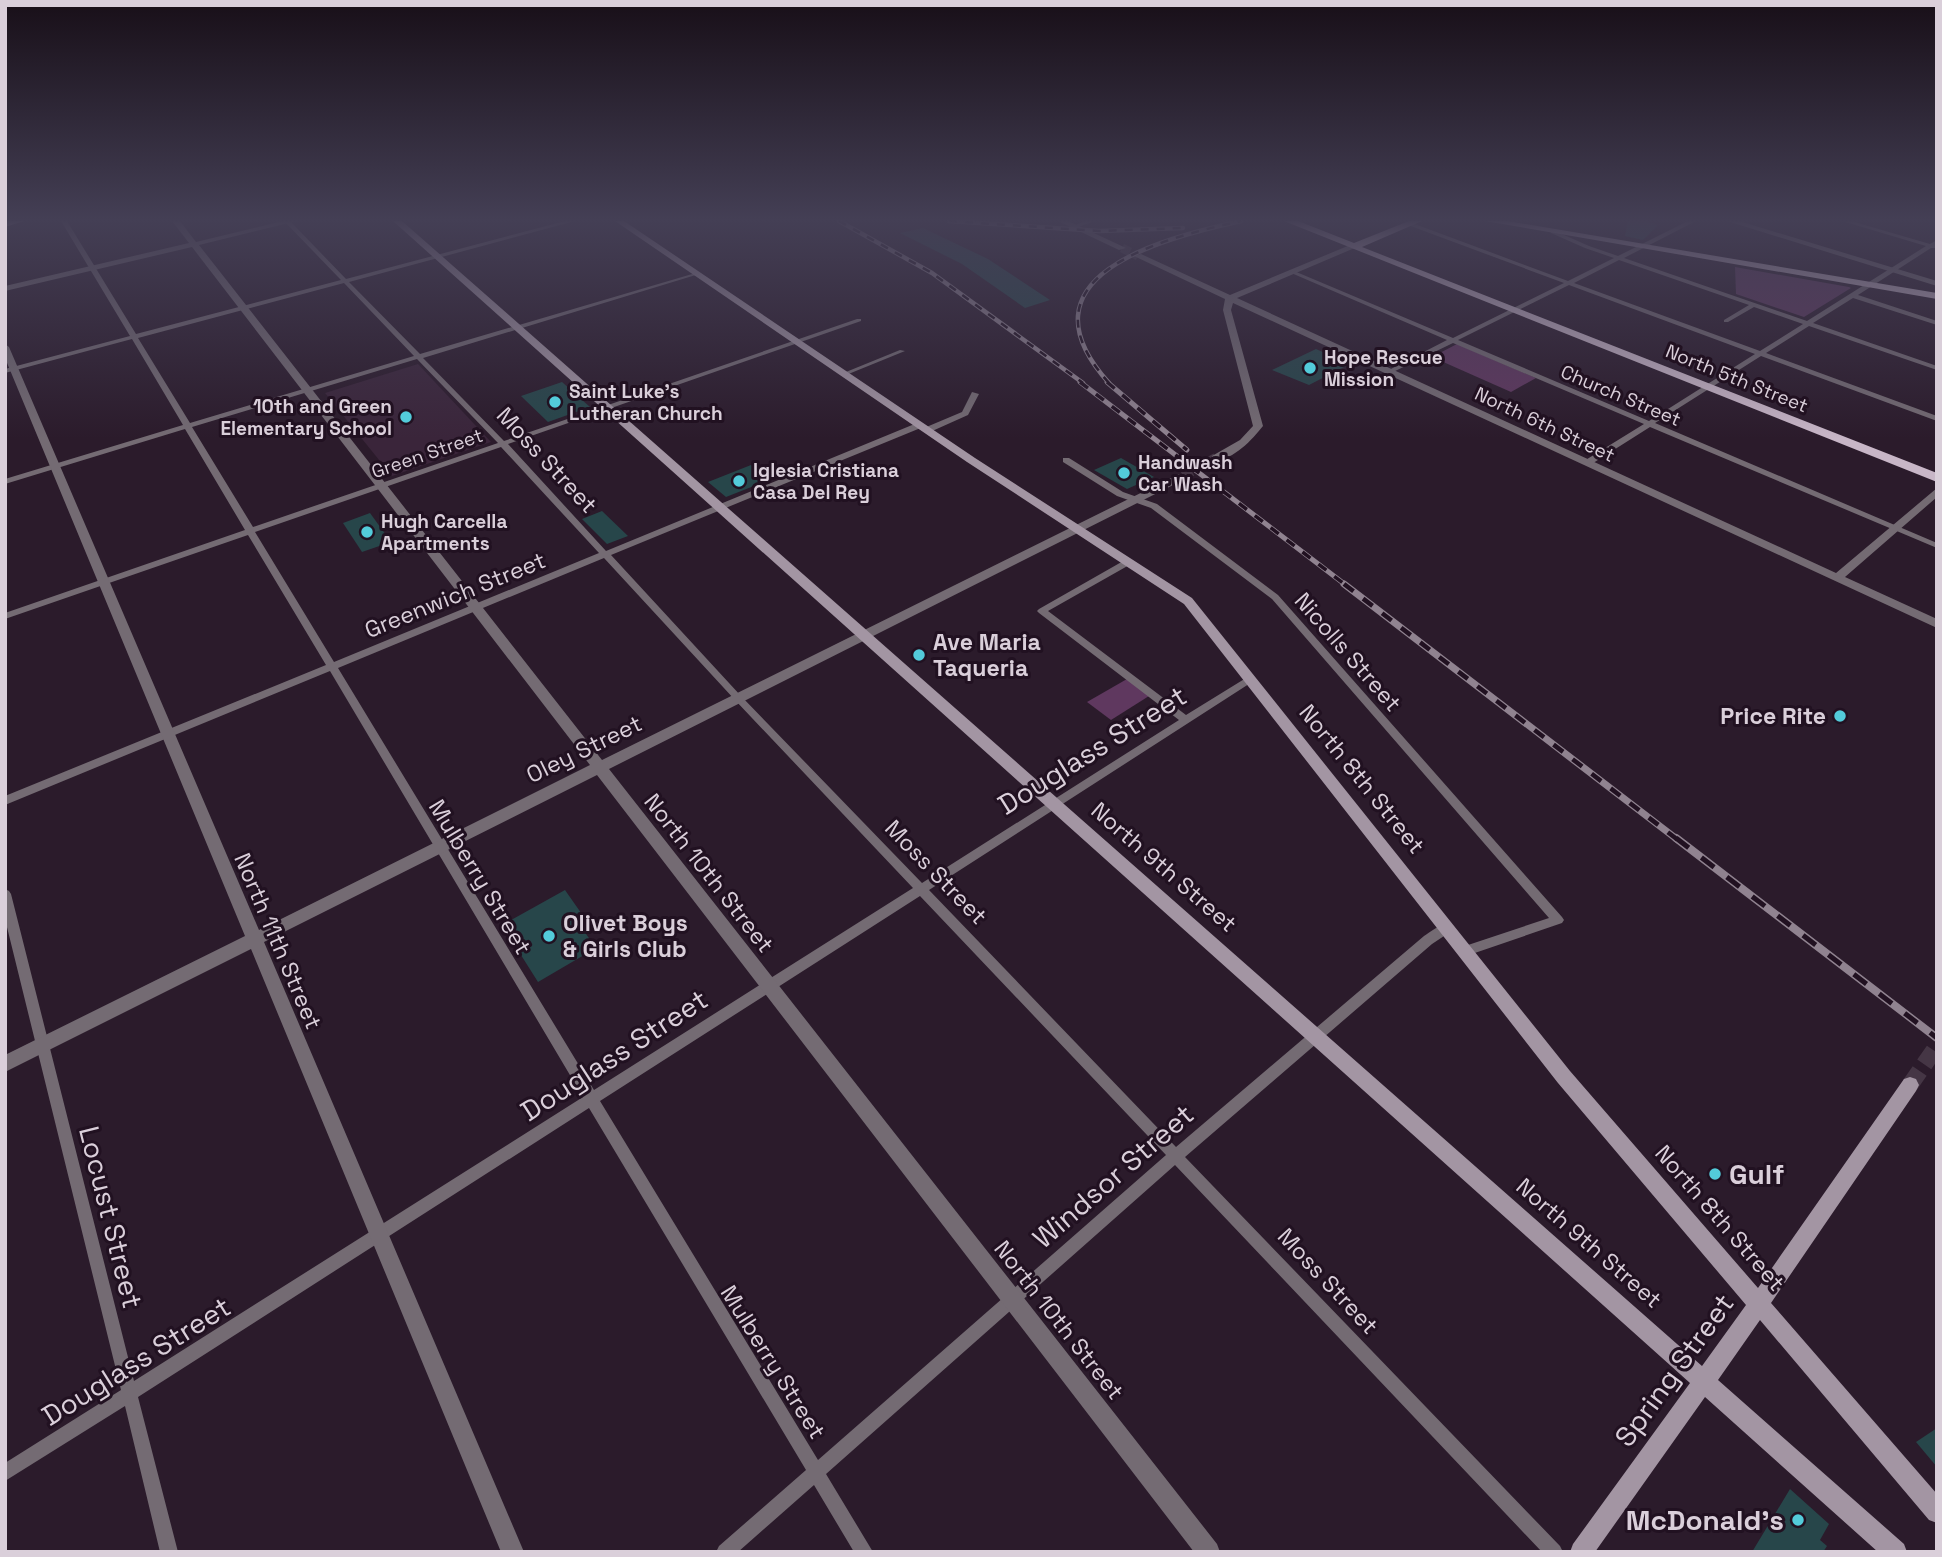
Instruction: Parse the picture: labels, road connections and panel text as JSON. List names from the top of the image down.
{
  "streets": {
    "main road": [
      "North 5th Street",
      "North 8th Street",
      "North 9th Street",
      "Spring Street"
    ],
    "street": [
      "Church Street",
      "North 6th Street",
      "Green Street",
      "Moss Street",
      "Greenwich Street",
      "Nicolls Street",
      "Oley Street",
      "Douglass Street",
      "North 10th Street",
      "Mulberry Street",
      "North 11th Street",
      "Windsor Street",
      "Locust Street"
    ]
  },
  "crossings": [
    ["Green Street", "Moss Street"],
    ["Green Street", "North 8th Street"],
    ["Green Street", "North 9th Street"],
    ["Green Street", "North 10th Street"],
    ["Green Street", "Mulberry Street"],
    ["Green Street", "North 11th Street"],
    ["Moss Street", "Greenwich Street"],
    ["Moss Street", "Oley Street"],
    ["Moss Street", "Douglass Street"],
    ["Moss Street", "Windsor Street"],
    ["Greenwich Street", "North 8th Street"],
    ["Greenwich Street", "North 9th Street"],
    ["Greenwich Street", "North 10th Street"],
    ["Greenwich Street", "Mulberry Street"],
    ["Greenwich Street", "North 11th Street"],
    ["Nicolls Street", "Oley Street"],
    ["Nicolls Street", "North 8th Street"],
    ["Oley Street", "North 8th Street"],
    ["Oley Street", "North 9th Street"],
    ["Oley Street", "North 10th Street"],
    ["Oley Street", "Mulberry Street"],
    ["Oley Street", "North 11th Street"],
    ["Oley Street", "Locust Street"],
    ["Douglass Street", "North 8th Street"],
    ["Douglass Street", "North 9th Street"],
    ["Douglass Street", "North 10th Street"],
    ["Douglass Street", "Mulberry Street"],
    ["Douglass Street", "North 11th Street"],
    ["Douglass Street", "Locust Street"],
    ["North 8th Street", "Windsor Street"],
    ["North 8th Street", "Spring Street"],
    ["North 9th Street", "Windsor Street"],
    ["North 9th Street", "Spring Street"],
    ["North 10th Street", "Windsor Street"],
    ["Mulberry Street", "Windsor Street"]
  ],
  "places": [
    "Hope Rescue Mission",
    "Saint Luke's Lutheran Church",
    "10th and Green Elementary School",
    "Handwash Car Wash",
    "Iglesia Cristiana Casa Del Rey",
    "Hugh Carcella Apartments",
    "Ave Maria Taqueria",
    "Price Rite",
    "Olivet Boys & Girls Club",
    "Gulf",
    "McDonald's"
  ]
}
